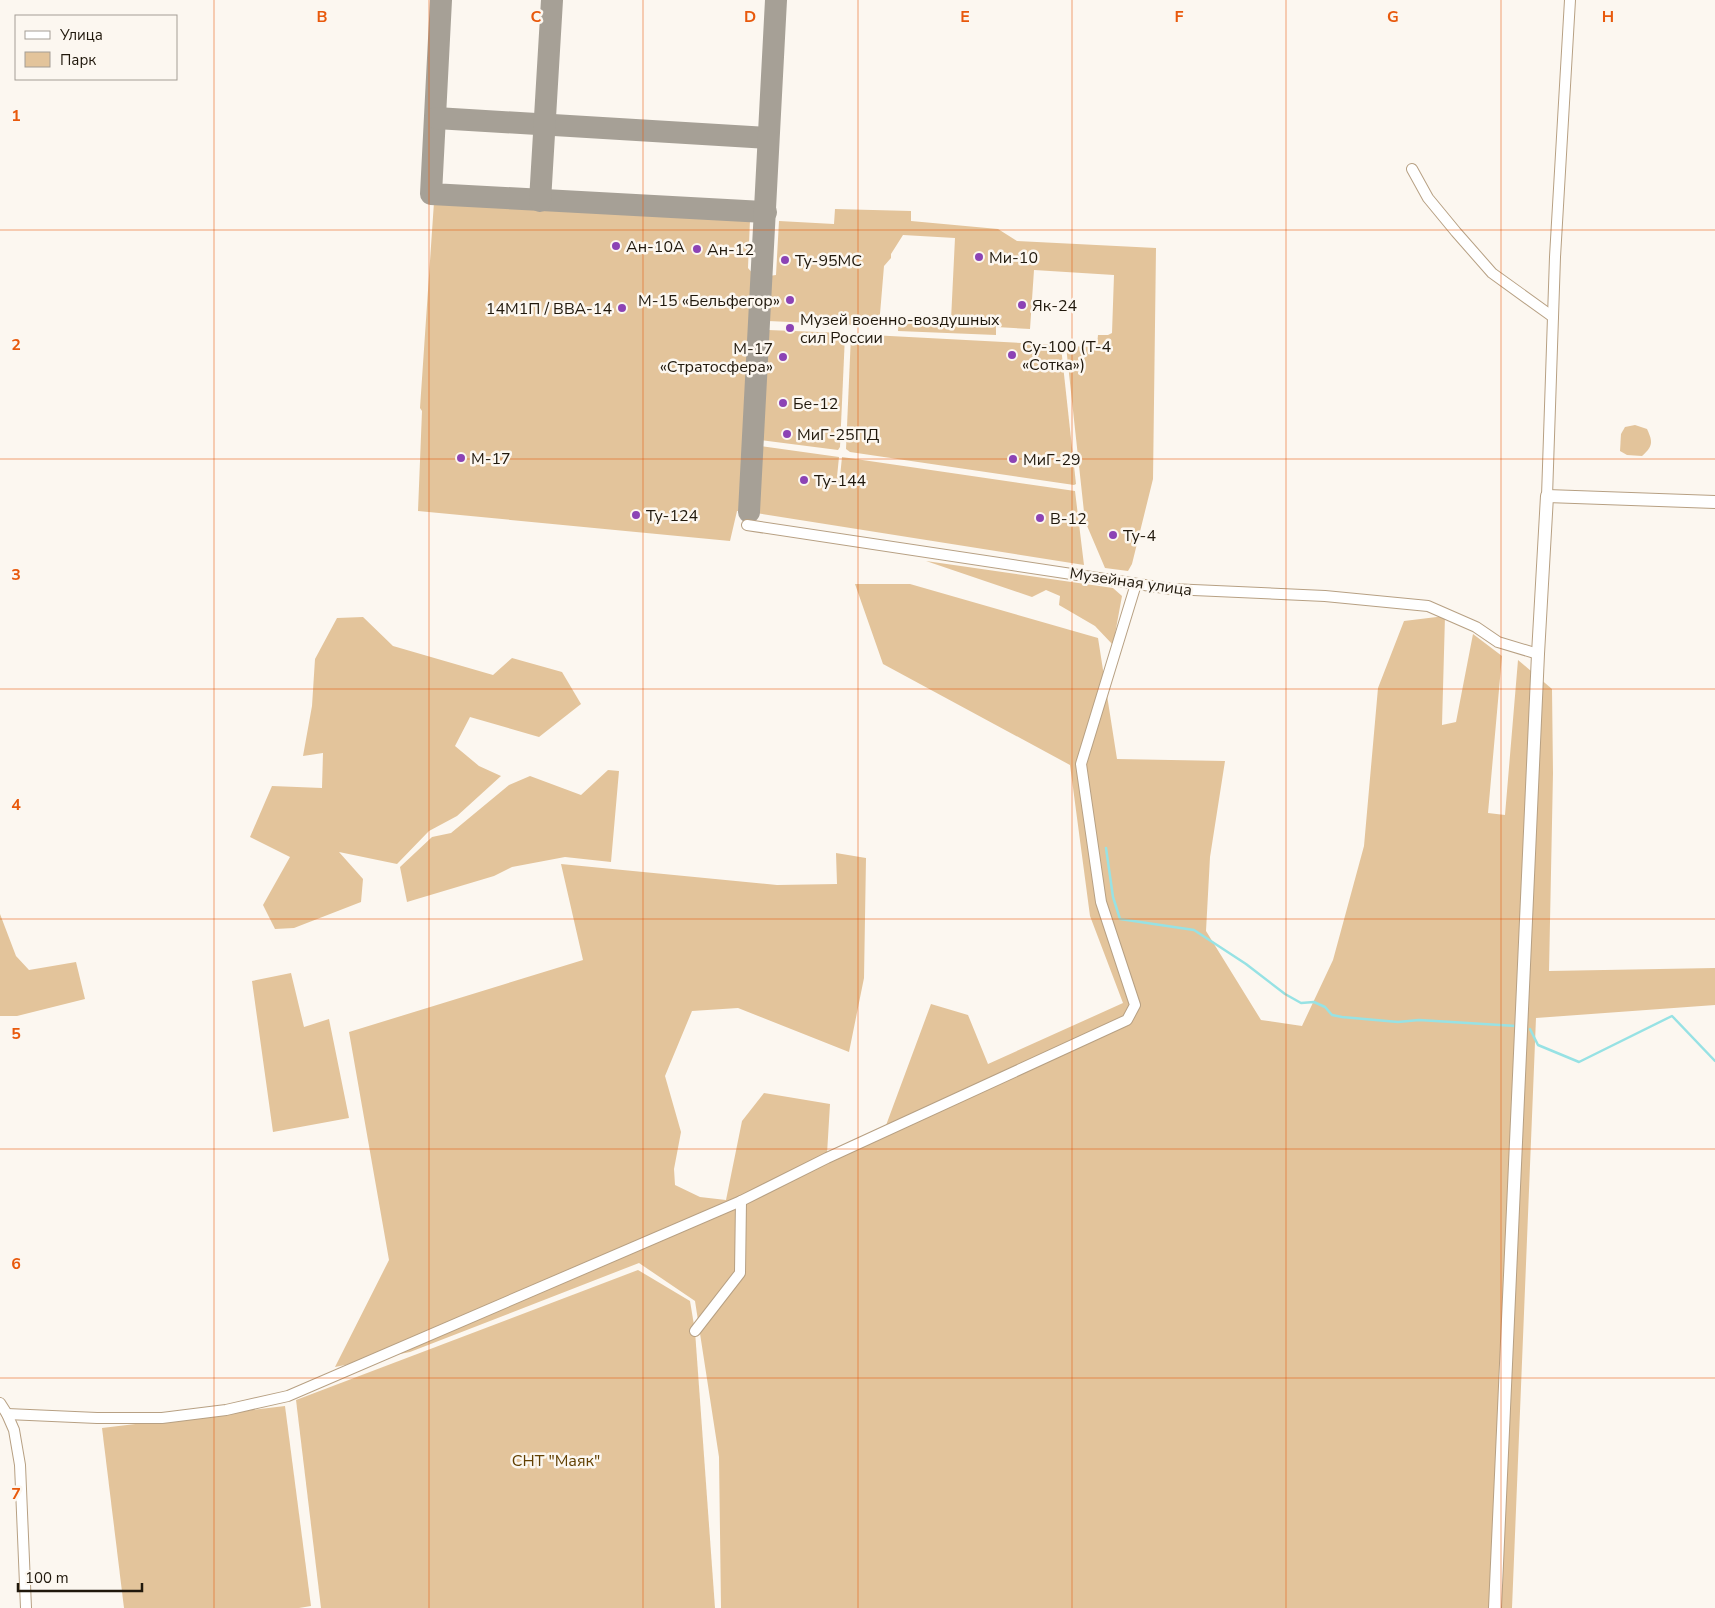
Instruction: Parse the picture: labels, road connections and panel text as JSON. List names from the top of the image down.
{
  "streets": {
    "street": ["Музейная улица"]
  },
  "parks": ["СНТ \"Маяк\""],
  "places": [
    "Ан-10А",
    "Ан-12",
    "Ми-10",
    "Ту-95МС",
    "М-15 «Бельфегор»",
    "Як-24",
    "14М1П / ВВА-14",
    "Музей военно-воздушных сил России",
    "Су-100 (Т-4 «Сотка»)",
    "М-17 «Стратосфера»",
    "Бе-12",
    "МиГ-25ПД",
    "М-17",
    "МиГ-29",
    "Ту-144",
    "Ту-124",
    "В-12",
    "Ту-4"
  ],
  "legend": ["Улица", "Парк"],
  "scale_bar": "100 m",
  "grid": {
    "columns": [
      "B",
      "C",
      "D",
      "E",
      "F",
      "G",
      "H"
    ],
    "rows": [
      "1",
      "2",
      "3",
      "4",
      "5",
      "6",
      "7"
    ]
  }
}
